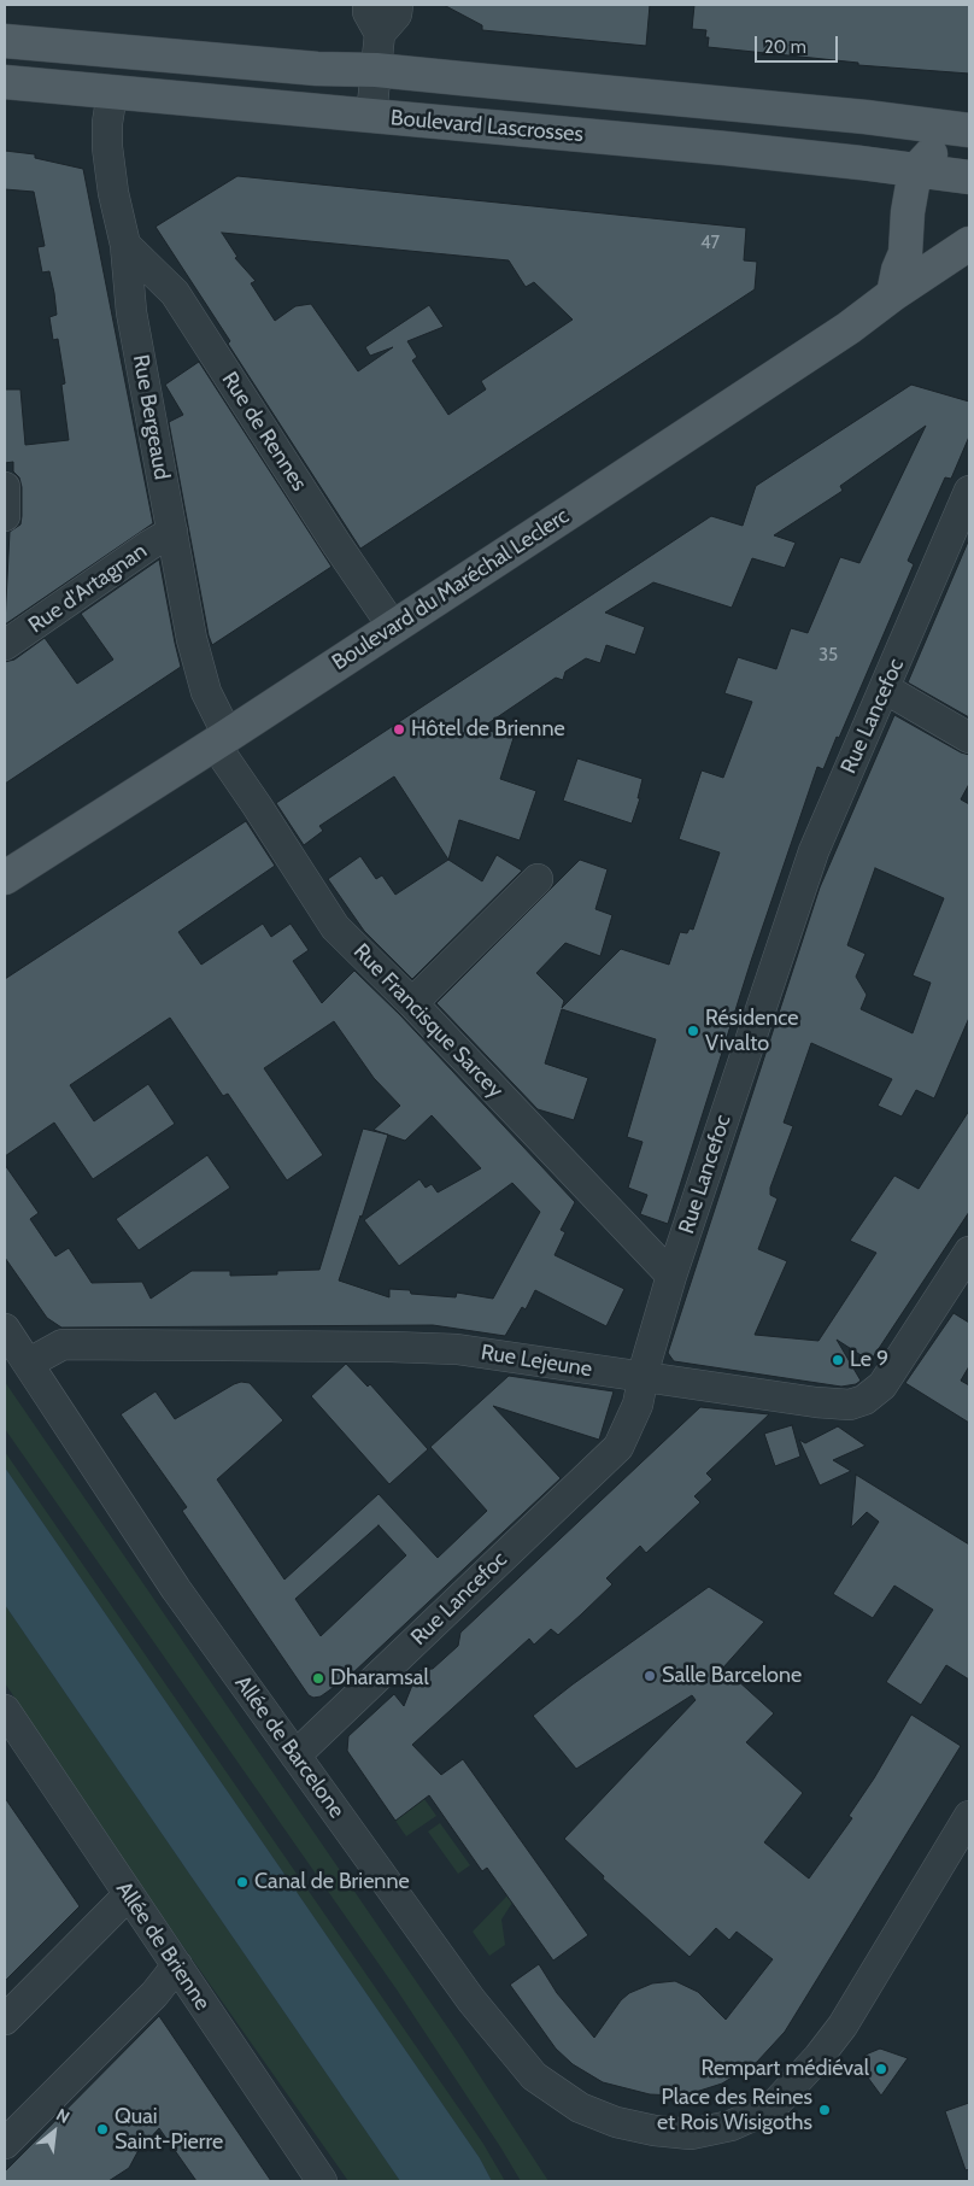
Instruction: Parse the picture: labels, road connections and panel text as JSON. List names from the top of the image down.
{
  "streets": {
    "main road": ["Boulevard Lascrosses", "Boulevard du Maréchal Leclerc"],
    "street": [
      "Rue Bergeaud",
      "Rue de Rennes",
      "Rue d'Artagnan",
      "Rue Lancefoc",
      "Rue Francisque Sarcey",
      "Rue Lejeune",
      "Allée de Barcelone",
      "Allée de Brienne"
    ]
  },
  "crossings": [
    ["Boulevard Lascrosses", "Rue Bergeaud"],
    ["Rue Bergeaud", "Rue de Rennes"],
    ["Rue Bergeaud", "Rue d'Artagnan"],
    ["Rue Bergeaud", "Boulevard du Maréchal Leclerc"],
    ["Rue Bergeaud", "Rue Francisque Sarcey"],
    ["Rue de Rennes", "Boulevard du Maréchal Leclerc"],
    ["Boulevard du Maréchal Leclerc", "Rue Francisque Sarcey"],
    ["Rue Lancefoc", "Rue Francisque Sarcey"],
    ["Rue Lancefoc", "Rue Lejeune"],
    ["Rue Lancefoc", "Allée de Barcelone"],
    ["Rue Lejeune", "Allée de Barcelone"]
  ],
  "places": [
    "Hôtel de Brienne",
    "Résidence Vivalto",
    "Le 9",
    "Salle Barcelone",
    "Dharamsal",
    "Canal de Brienne",
    "Rempart médiéval",
    "Place des Reines et Rois Wisigoths",
    "Quai Saint-Pierre"
  ],
  "house_numbers": ["47", "35"],
  "scale_bar": "20 m",
  "north": "top right"
}
